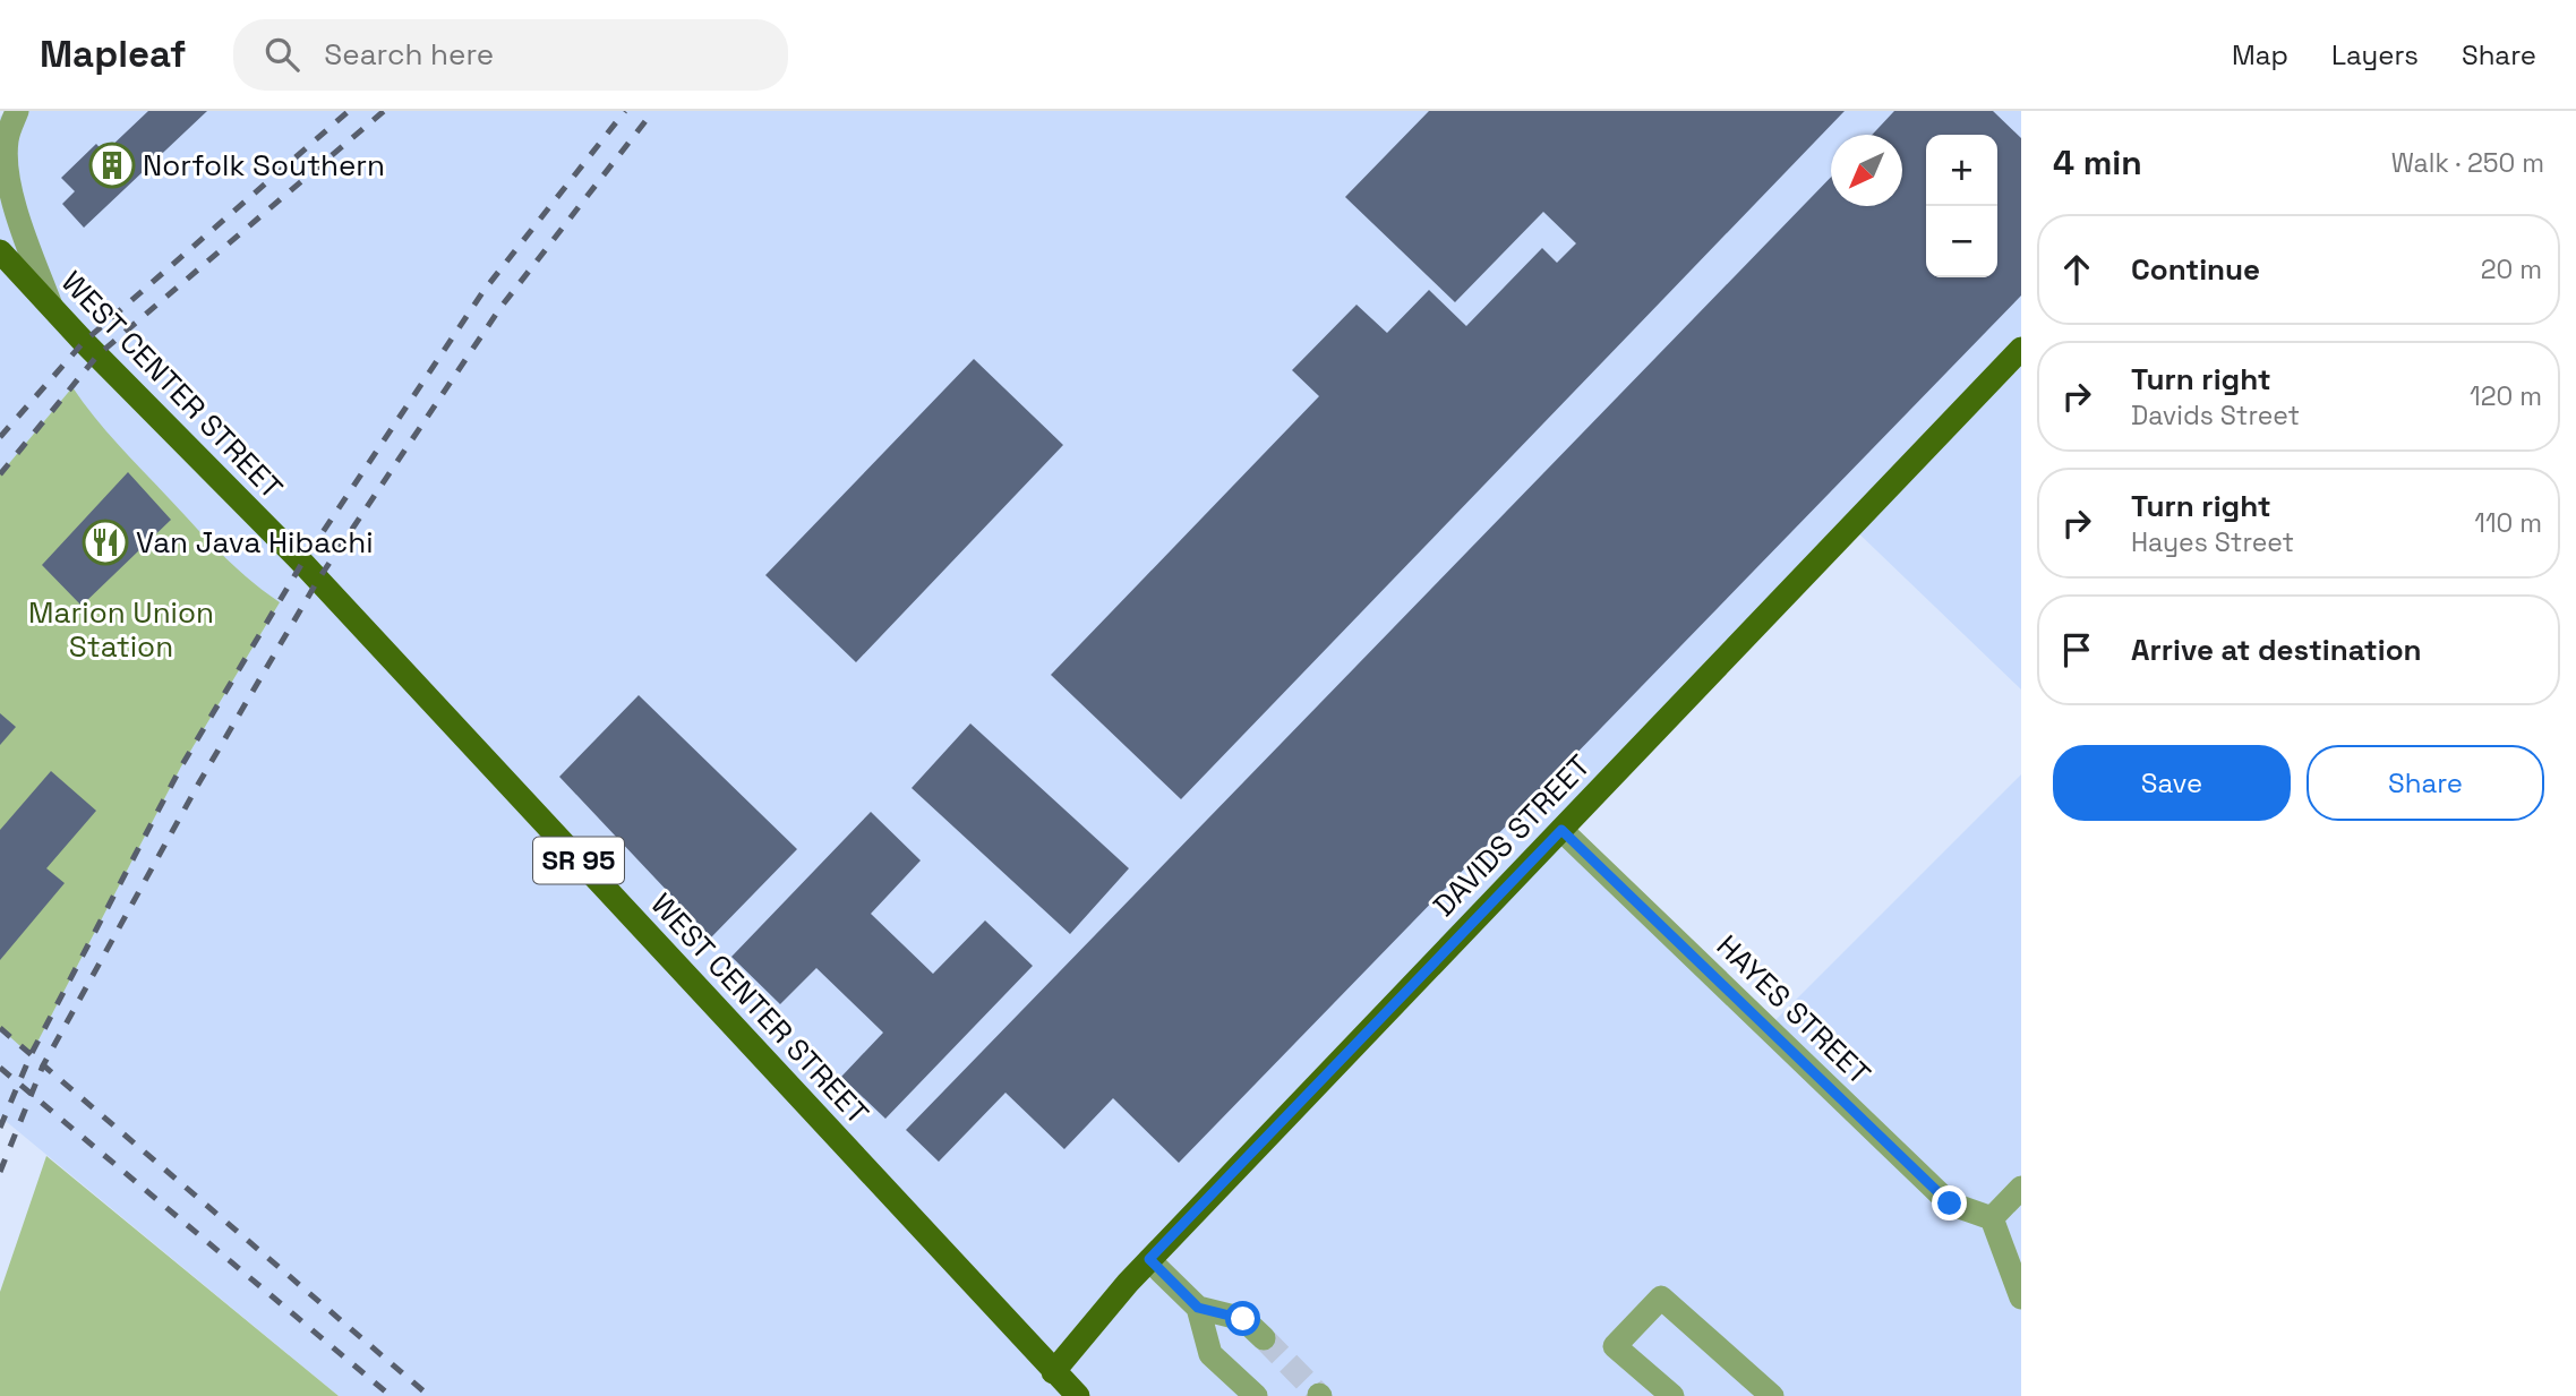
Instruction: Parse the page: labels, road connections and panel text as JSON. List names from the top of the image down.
{
  "streets": {
    "main road": ["WEST CENTER STREET", "DAVIDS STREET", "SR 95"],
    "street": ["HAYES STREET"]
  },
  "crossings": [
    ["WEST CENTER STREET", "DAVIDS STREET"],
    ["DAVIDS STREET", "HAYES STREET"]
  ],
  "parks": ["Marion Union Station"],
  "places": {
    "building": ["Norfolk Southern"],
    "restaurant": ["Van Java Hibachi"]
  },
  "north": "bottom left",
  "page": {
    "header": "Mapleaf",
    "search": "Search here",
    "nav": ["Map", "Layers", "Share"],
    "heading": ["4 min", "Walk · 250 m"],
    "map_buttons": ["+", "−"],
    "list": [
      ["Continue", "20 m"],
      ["Turn right", "Davids Street", "120 m"],
      ["Turn right", "Hayes Street", "110 m"],
      "Arrive at destination"
    ],
    "buttons": ["Save", "Share"]
  }
}
